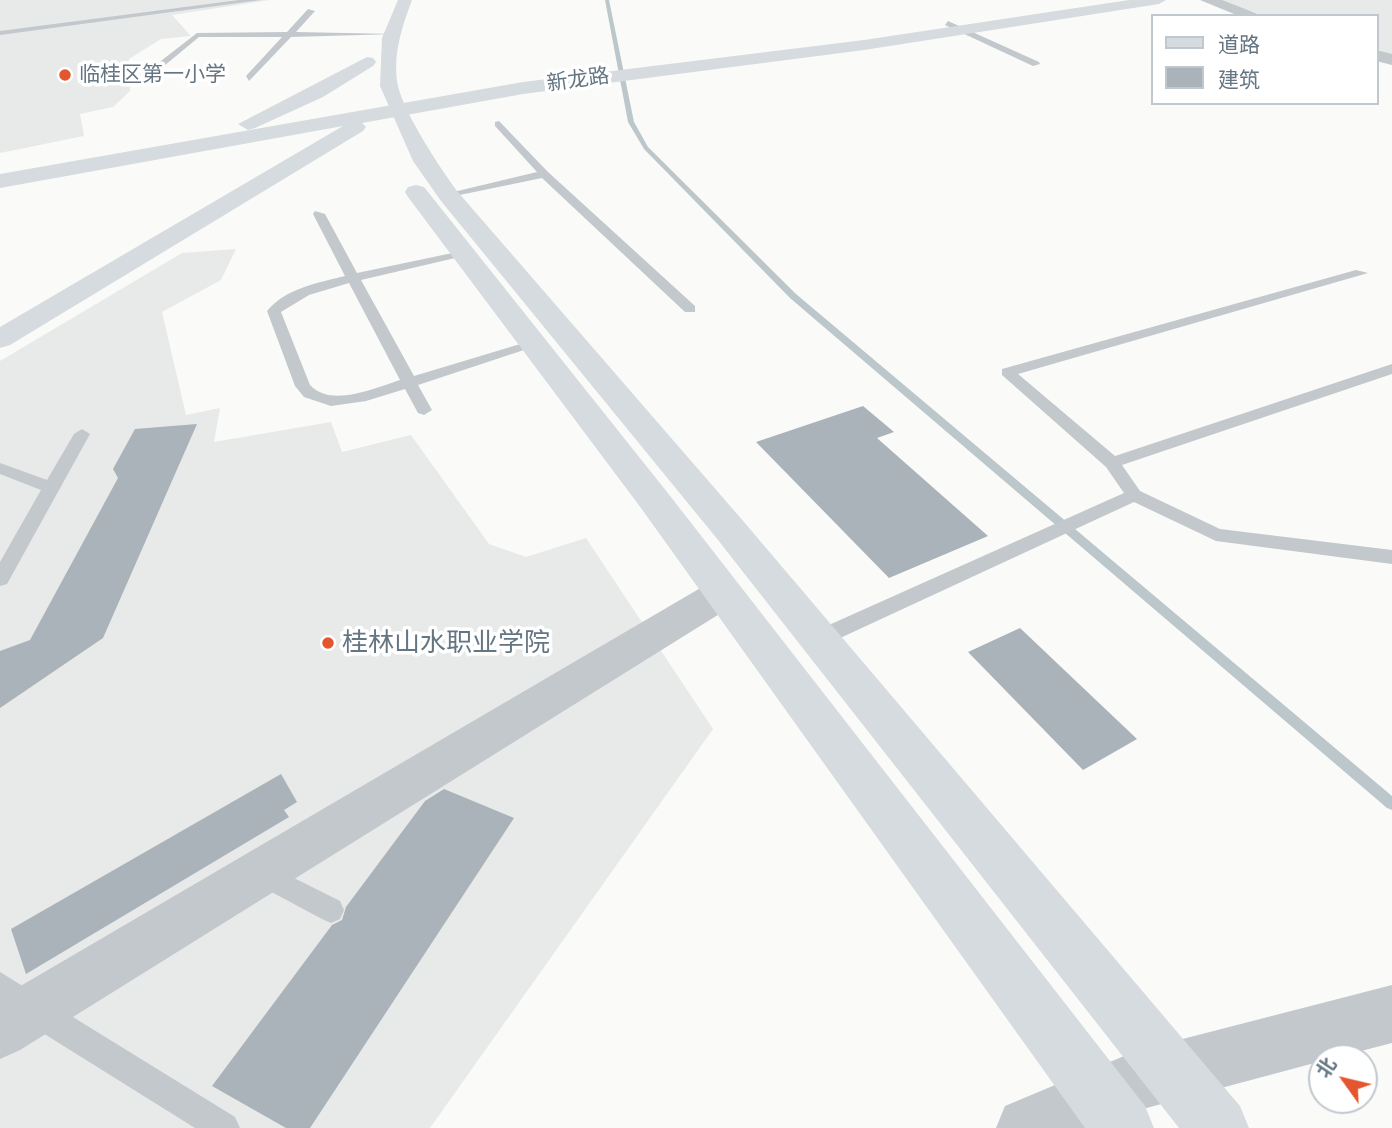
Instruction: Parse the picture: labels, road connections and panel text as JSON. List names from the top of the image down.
{
  "streets": {
    "main road": ["新龙路"]
  },
  "places": ["临桂区第一小学", "桂林山水职业学院"],
  "legend": ["道路", "建筑"],
  "north": "top left"
}
